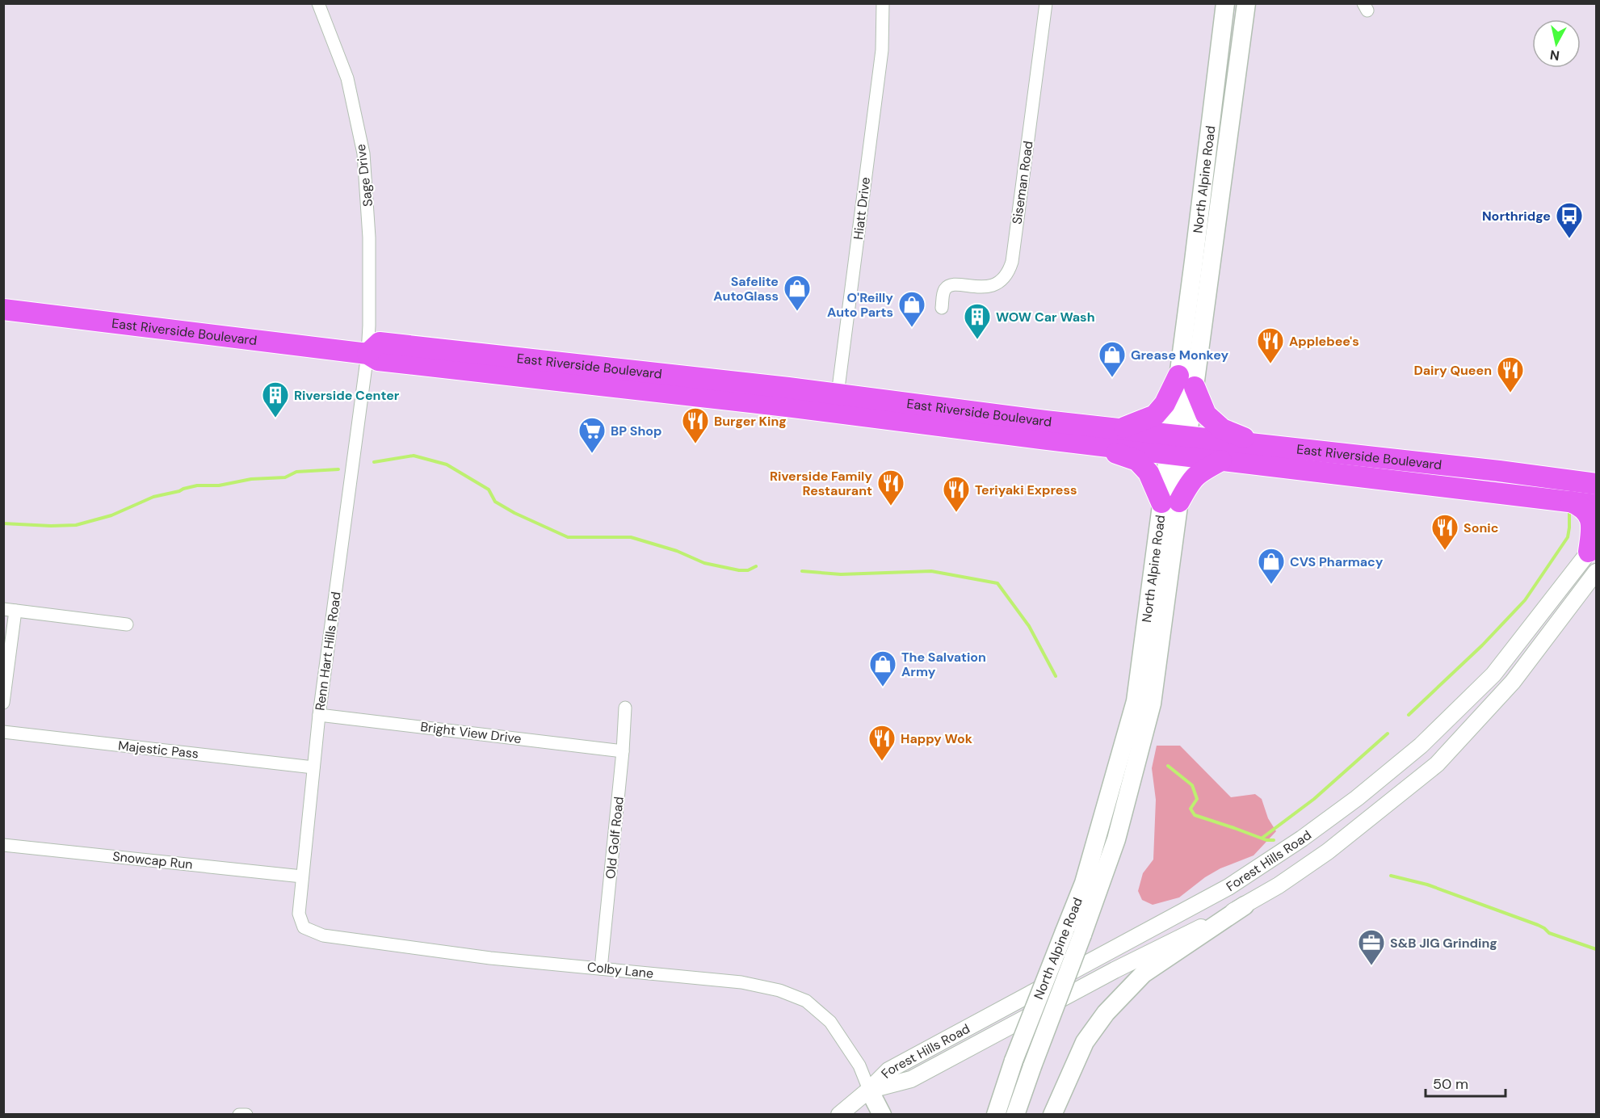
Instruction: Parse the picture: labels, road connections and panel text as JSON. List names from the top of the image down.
{
  "streets": {
    "main road": ["North Alpine Road", "East Riverside Boulevard"],
    "street": [
      "Sage Drive",
      "Siseman Road",
      "Hiatt Drive",
      "Renn Hart Hills Road",
      "Bright View Drive",
      "Majestic Pass",
      "Old Golf Road",
      "Snowcap Run",
      "Forest Hills Road",
      "Colby Lane"
    ]
  },
  "crossings": [
    ["Sage Drive", "East Riverside Boulevard"],
    ["Sage Drive", "Renn Hart Hills Road"],
    ["North Alpine Road", "East Riverside Boulevard"],
    ["Hiatt Drive", "East Riverside Boulevard"],
    ["East Riverside Boulevard", "Renn Hart Hills Road"],
    ["Renn Hart Hills Road", "Bright View Drive"],
    ["Renn Hart Hills Road", "Majestic Pass"],
    ["Renn Hart Hills Road", "Snowcap Run"],
    ["Renn Hart Hills Road", "Colby Lane"],
    ["Bright View Drive", "Old Golf Road"],
    ["Old Golf Road", "Colby Lane"],
    ["Forest Hills Road", "Colby Lane"]
  ],
  "places": {
    "bus stop": ["Northridge"],
    "shop": [
      "Safelite AutoGlass",
      "O'Reilly Auto Parts",
      "Grease Monkey",
      "CVS Pharmacy",
      "The Salvation Army"
    ],
    "building": ["WOW Car Wash", "Riverside Center"],
    "restaurant": [
      "Applebee's",
      "Dairy Queen",
      "Burger King",
      "Riverside Family Restaurant",
      "Teriyaki Express",
      "Sonic",
      "Happy Wok"
    ],
    "supermarket": ["BP Shop"],
    "office": ["S&B JIG Grinding"]
  },
  "scale_bar": "50 m",
  "north": "bottom"
}
